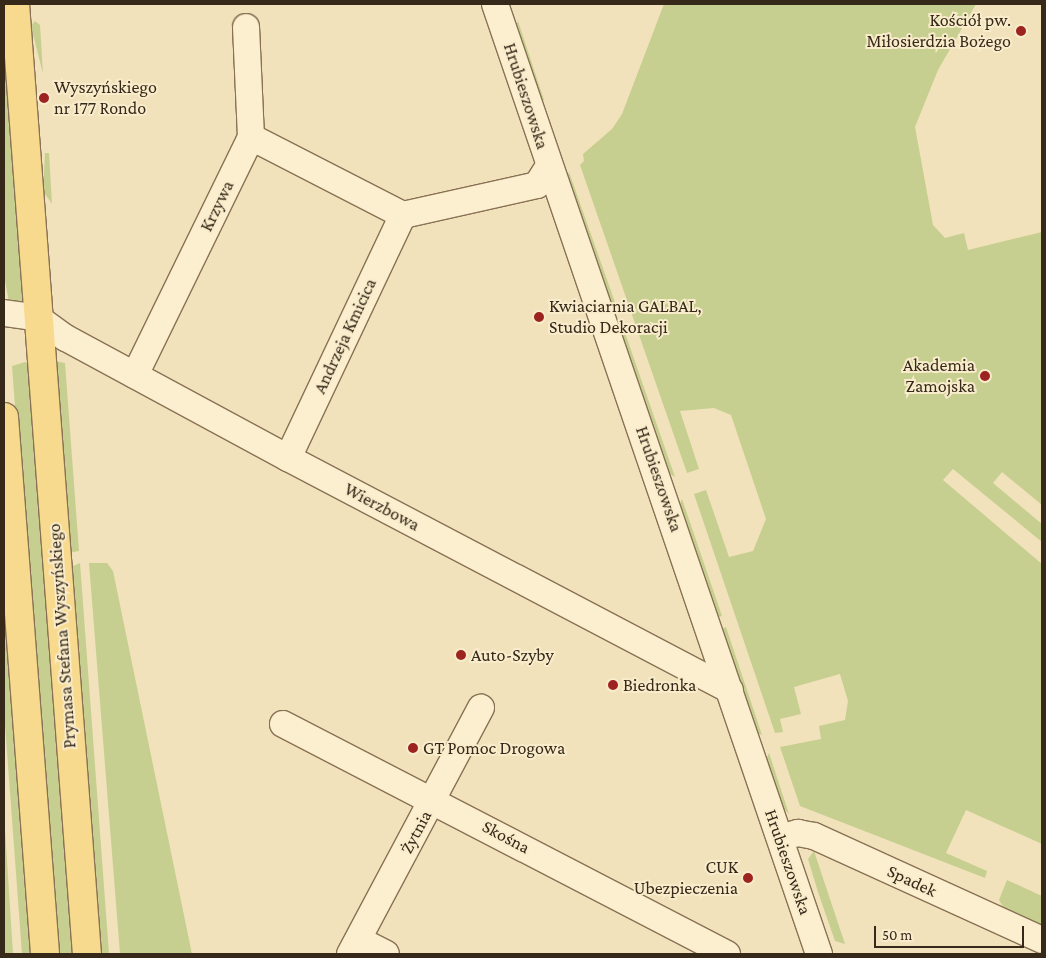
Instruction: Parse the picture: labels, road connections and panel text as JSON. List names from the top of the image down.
{
  "streets": {
    "main road": ["Prymasa Stefana Wyszyńskiego"],
    "street": [
      "Hrubieszowska",
      "Krzywa",
      "Andrzeja Kmicica",
      "Wierzbowa",
      "Żytnia",
      "Skośna",
      "Spadek"
    ]
  },
  "crossings": [
    ["Hrubieszowska", "Wierzbowa"],
    ["Hrubieszowska", "Spadek"],
    ["Krzywa", "Wierzbowa"],
    ["Andrzeja Kmicica", "Wierzbowa"],
    ["Wierzbowa", "Prymasa Stefana Wyszyńskiego"],
    ["Żytnia", "Skośna"]
  ],
  "places": [
    "Kościół pw. Miłosierdzia Bożego",
    "Wyszyńskiego nr 177 Rondo",
    "Kwiaciarnia GALBAL, Studio Dekoracji",
    "Akademia Zamojska",
    "Auto-Szyby",
    "Biedronka",
    "GT Pomoc Drogowa",
    "CUK Ubezpieczenia"
  ],
  "scale_bar": "50 m"
}
